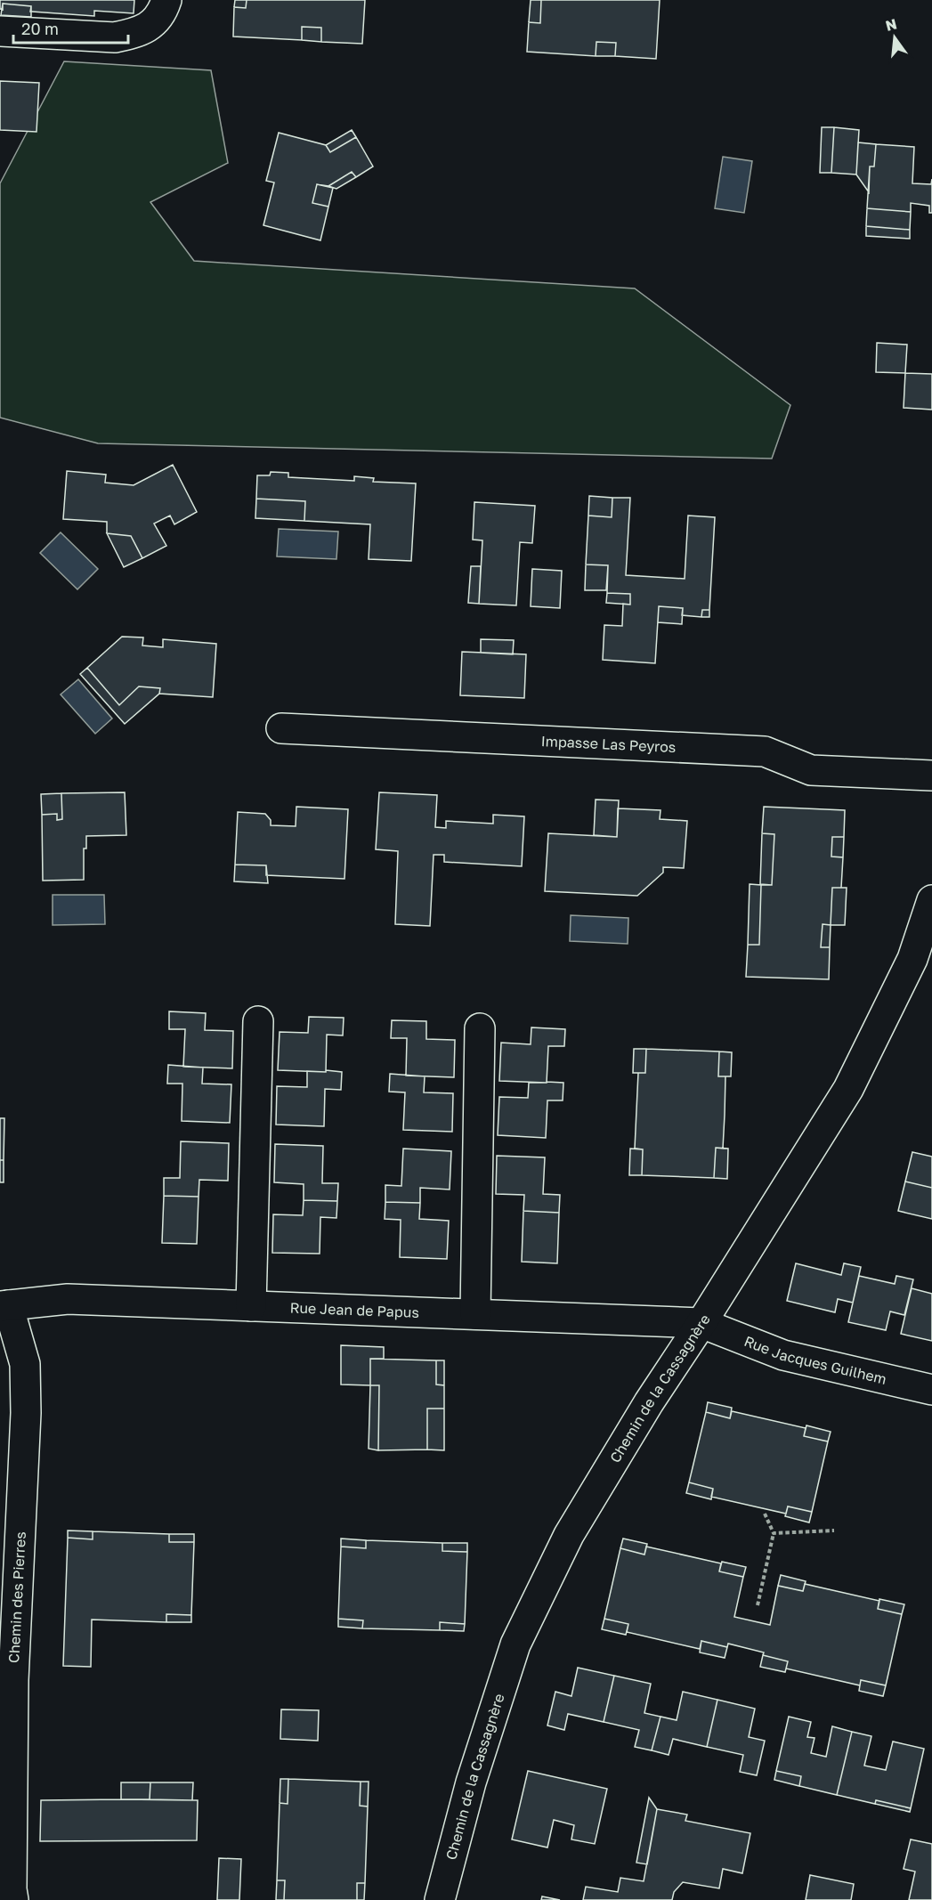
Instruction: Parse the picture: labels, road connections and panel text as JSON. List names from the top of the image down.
{
  "streets": {
    "street": [
      "Impasse Las Peyros",
      "Rue Jean de Papus",
      "Rue Jacques Guilhem",
      "Chemin de la Cassagnère",
      "Chemin des Pierres"
    ]
  },
  "crossings": [
    ["Rue Jean de Papus", "Rue Jacques Guilhem"],
    ["Rue Jean de Papus", "Chemin de la Cassagnère"],
    ["Rue Jean de Papus", "Chemin des Pierres"],
    ["Rue Jacques Guilhem", "Chemin de la Cassagnère"]
  ],
  "scale_bar": "20 m",
  "north": "top"
}
